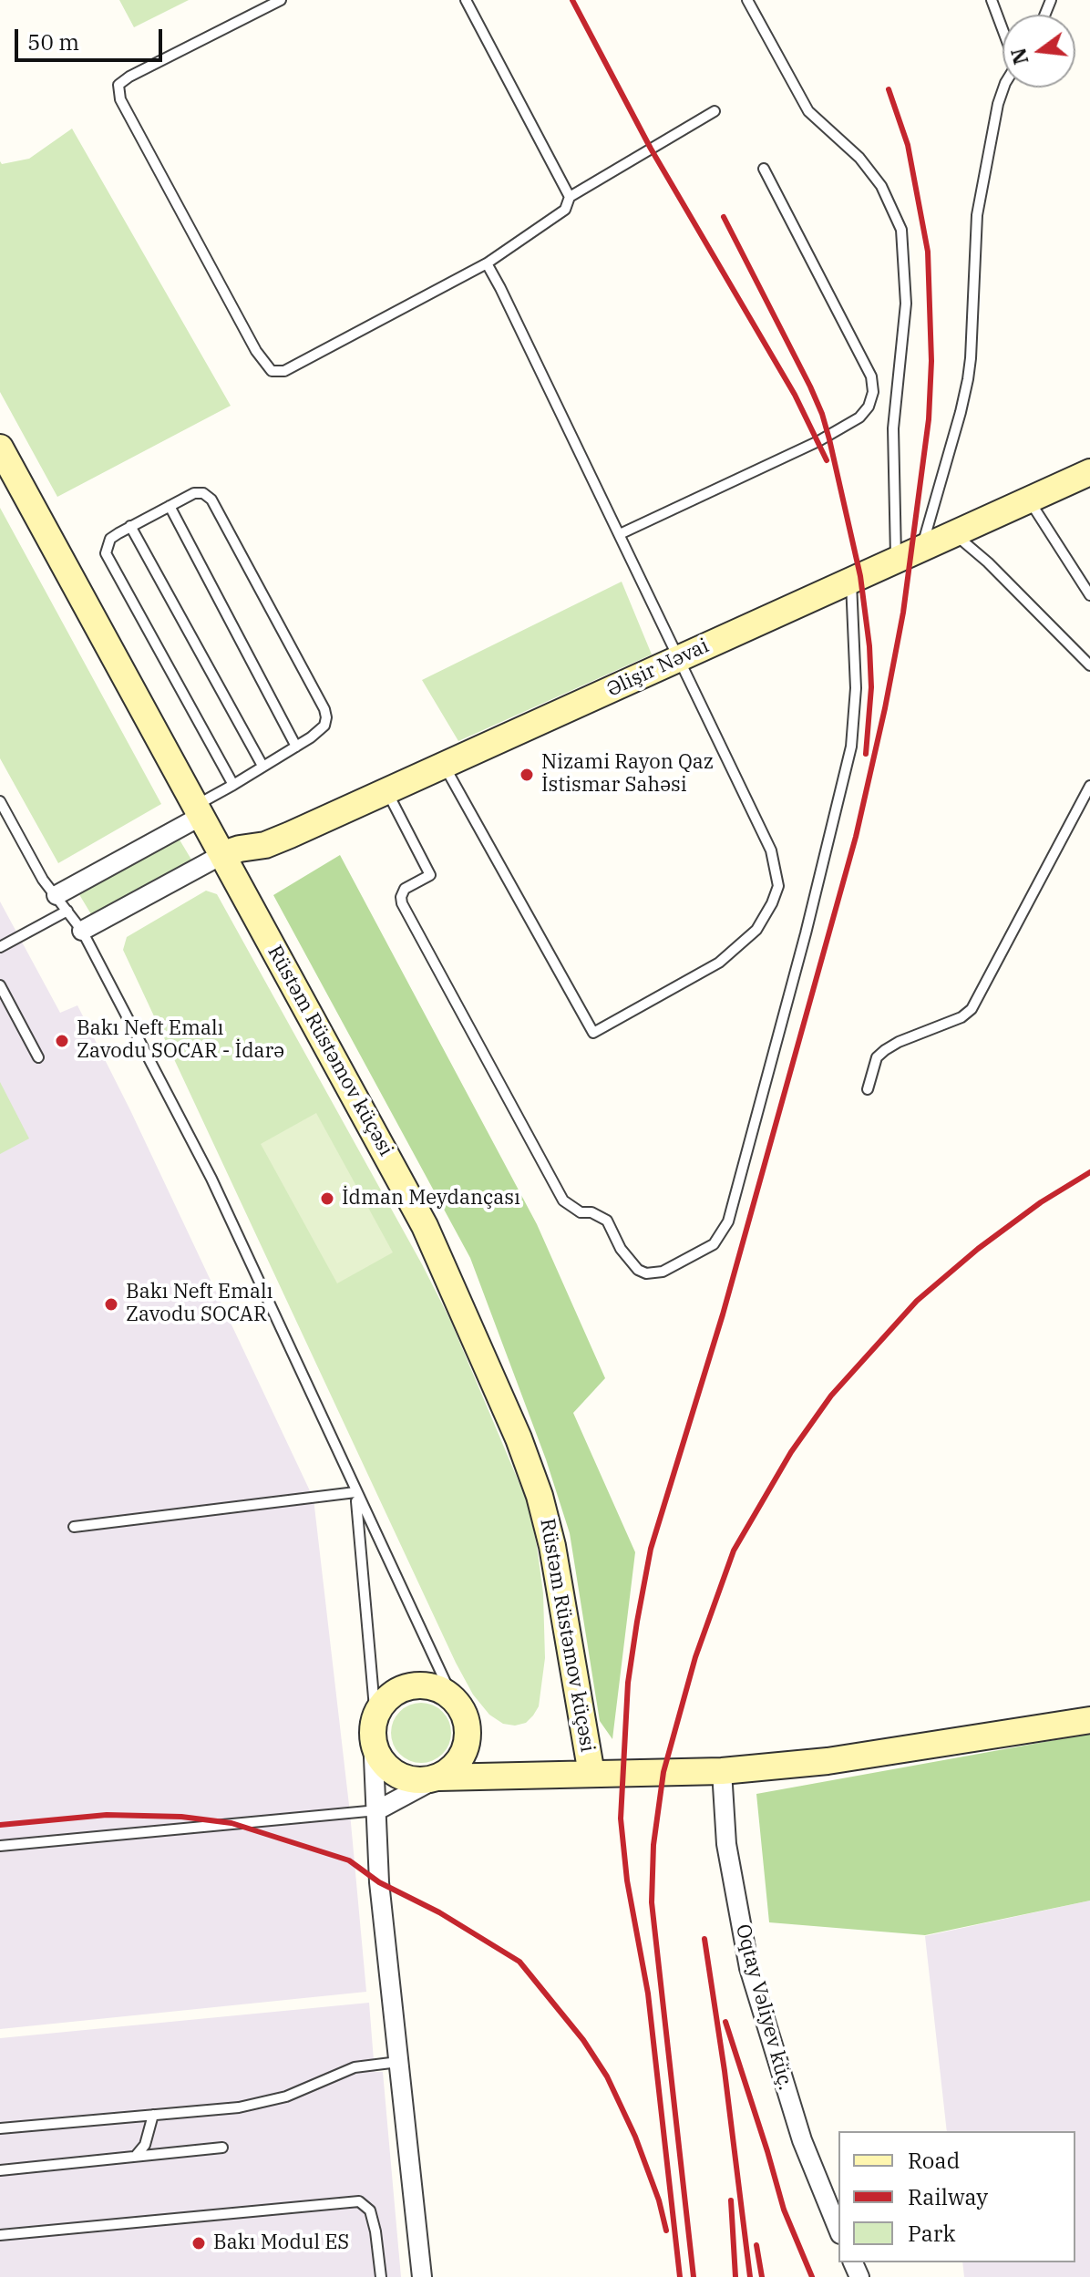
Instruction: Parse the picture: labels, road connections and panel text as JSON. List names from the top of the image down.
{
  "streets": {
    "street": ["Əlişir Nəvai", "Rüstəm Rüstəmov küçəsi", "Oqtay Vəliyev küç."]
  },
  "crossings": [
    ["Əlişir Nəvai", "Rüstəm Rüstəmov küçəsi"]
  ],
  "places": [
    "Nizami Rayon Qaz İstismar Sahəsi",
    "Bakı Neft Emalı Zavodu SOCAR - İdarə",
    "İdman Meydançası",
    "Bakı Neft Emalı Zavodu SOCAR",
    "Bakı Modul ES"
  ],
  "legend": ["Road", "Railway", "Park"],
  "scale_bar": "50 m",
  "north": "left"
}
